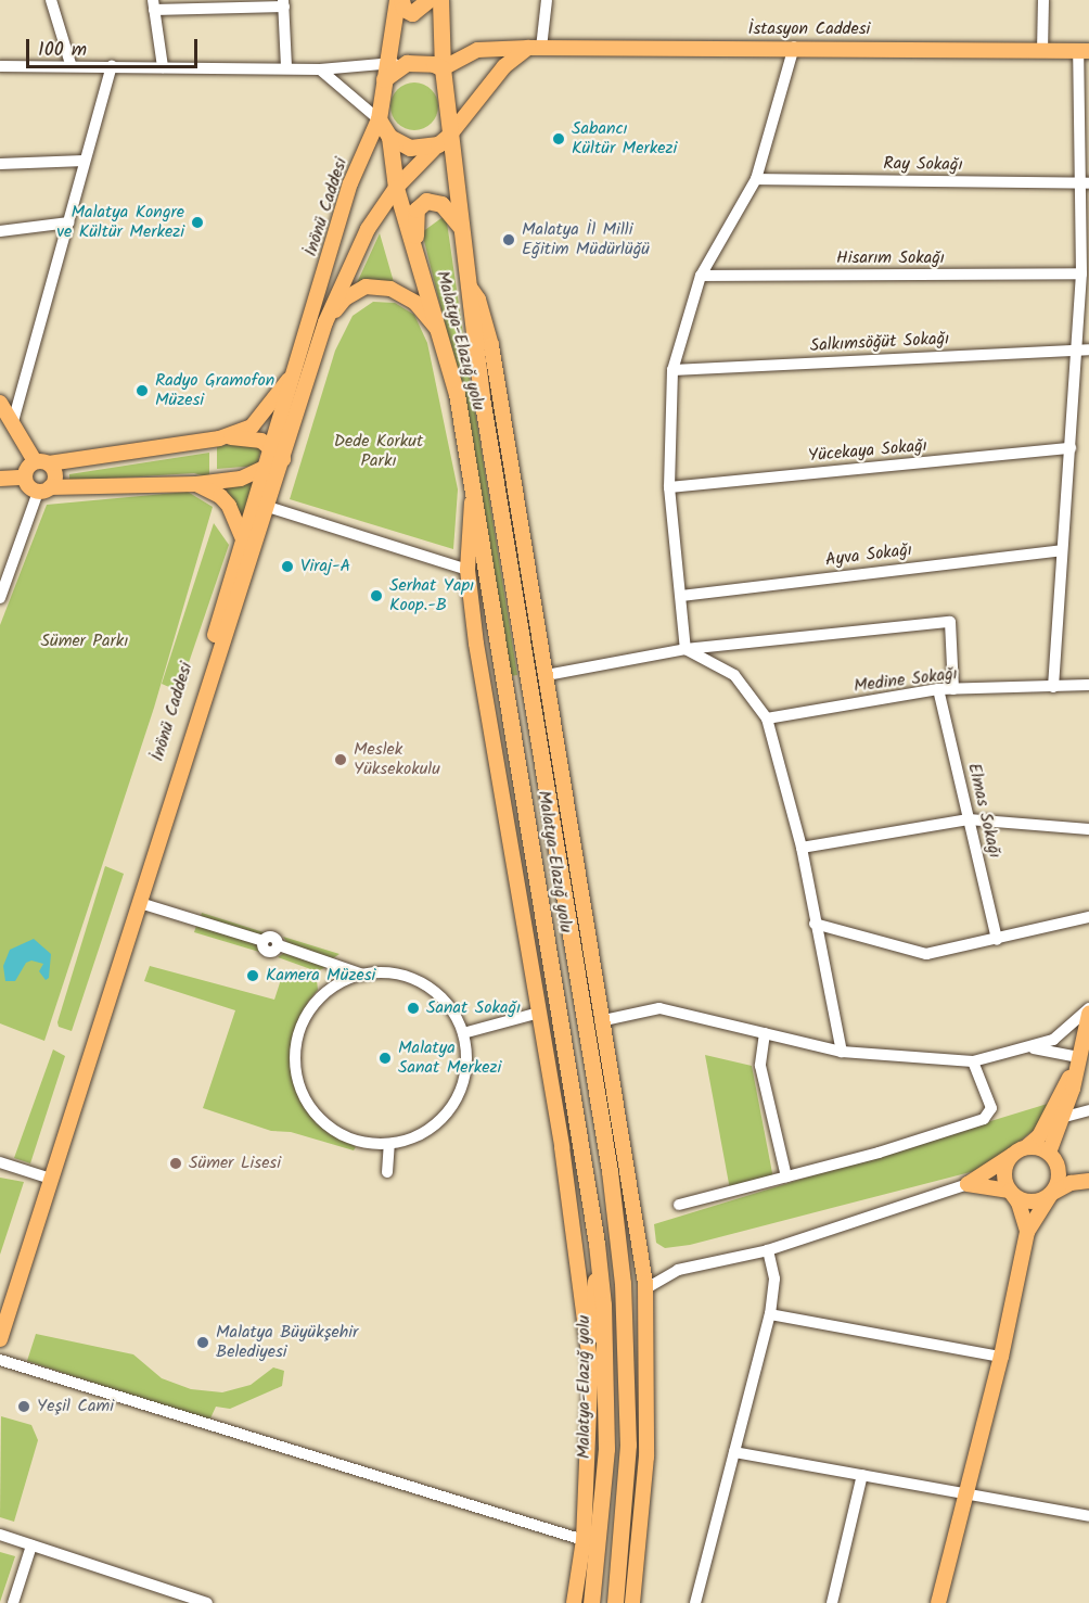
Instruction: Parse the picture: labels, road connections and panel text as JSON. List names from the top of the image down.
{
  "streets": {
    "highway": ["Malatya-Elazığ yolu"],
    "main road": ["İstasyon Caddesi", "İnönü Caddesi"],
    "street": [
      "Ray Sokağı",
      "Hisarım Sokağı",
      "Salkımsöğüt Sokağı",
      "Yücekaya Sokağı",
      "Ayva Sokağı",
      "Medine Sokağı",
      "Elmas Sokağı"
    ]
  },
  "crossings": [
    ["İstasyon Caddesi", "İnönü Caddesi"],
    ["İstasyon Caddesi", "Malatya-Elazığ yolu"],
    ["İnönü Caddesi", "Malatya-Elazığ yolu"],
    ["Medine Sokağı", "Elmas Sokağı"]
  ],
  "parks": ["Dede Korkut Parkı", "Sümer Parkı"],
  "places": [
    "Sabancı Kültür Merkezi",
    "Malatya Kongre ve Kültür Merkezi",
    "Malatya İl Milli Eğitim Müdürlüğü",
    "Radyo Gramofon Müzesi",
    "Viraj-A",
    "Serhat Yapı Koop.-B",
    "Meslek Yüksekokulu",
    "Kamera Müzesi",
    "Sanat Sokağı",
    "Malatya Sanat Merkezi",
    "Sümer Lisesi",
    "Malatya Büyükşehir Belediyesi",
    "Yeşil Cami"
  ],
  "scale_bar": "100 m"
}
